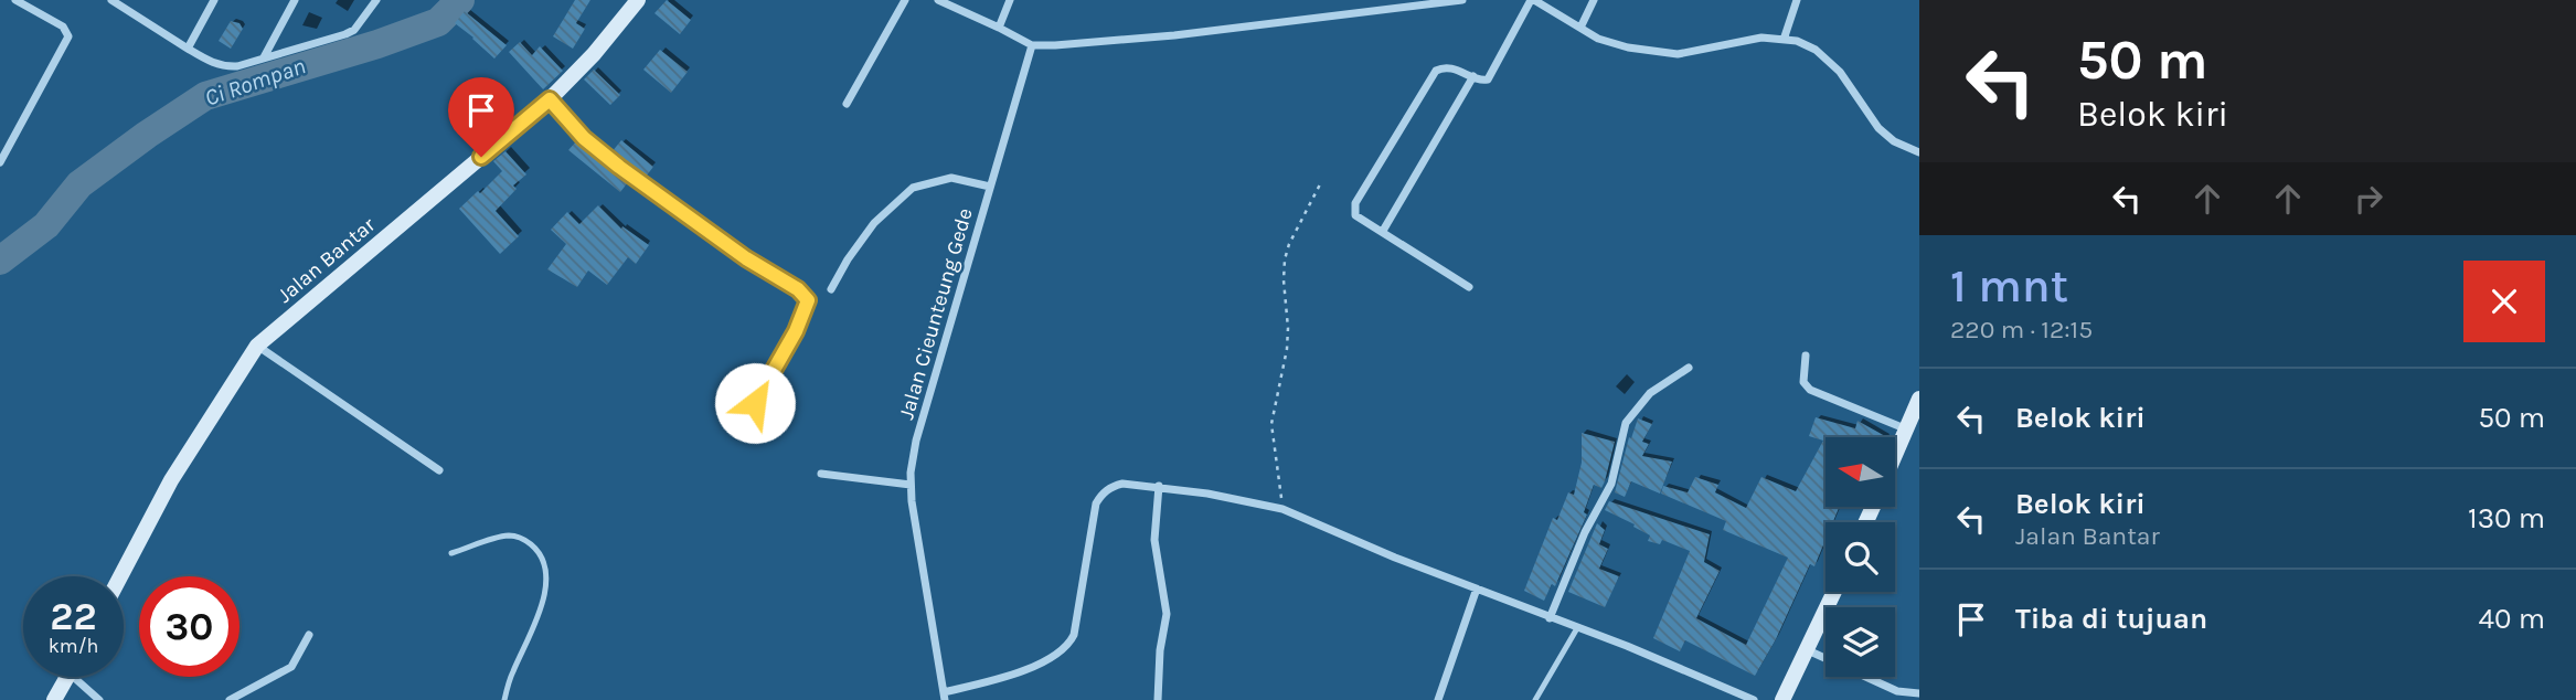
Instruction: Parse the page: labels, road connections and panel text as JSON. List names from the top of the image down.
{
  "streets": {
    "street": ["Jalan Bantar", "Jalan Cieunteung Gede"]
  },
  "water": ["Ci Rompan"],
  "north": "left",
  "page": {
    "turn": ["50 m", "Belok kiri"],
    "heading": ["1 mnt", "220 m · 12:15"],
    "list": [
      {
        "name": "Belok kiri",
        "value": "50 m"
      },
      {
        "name": "Belok kiri",
        "note": "Jalan Bantar",
        "value": "130 m"
      },
      {
        "name": "Tiba di tujuan",
        "value": "40 m"
      }
    ],
    "speed": "22 km/h",
    "limit": "30"
  }
}
